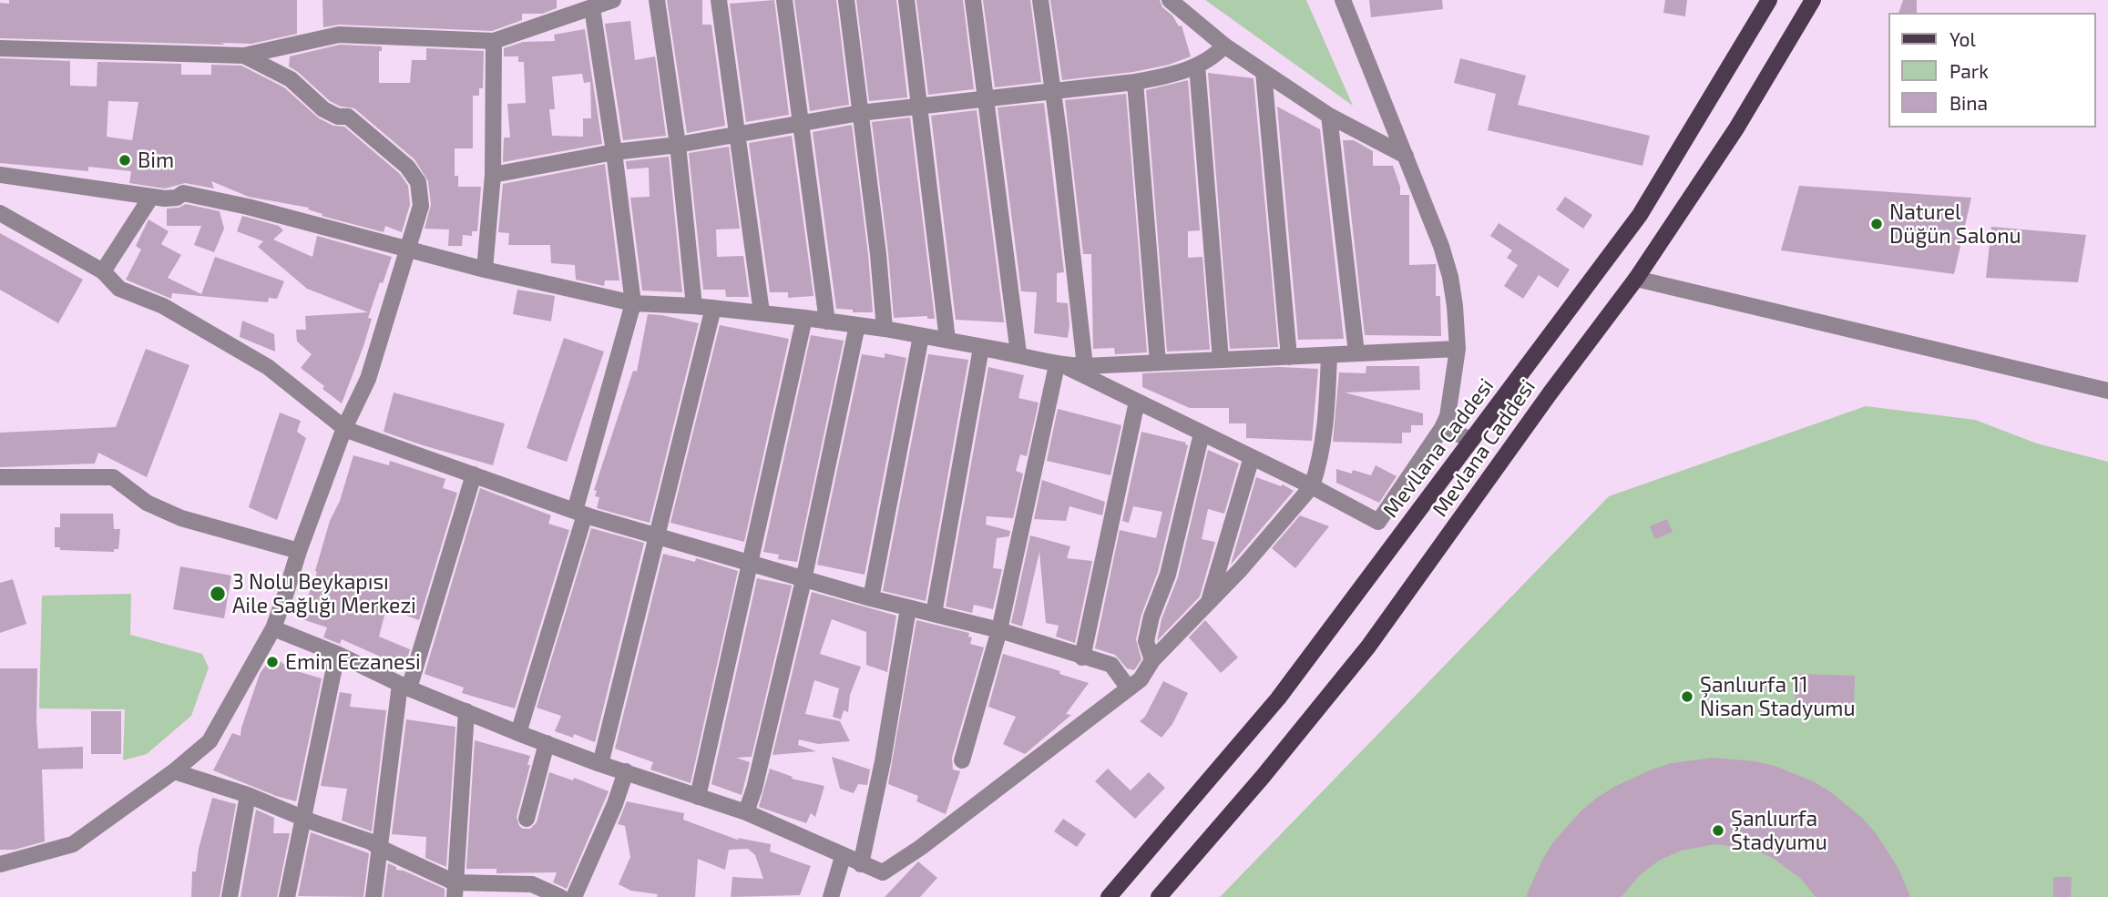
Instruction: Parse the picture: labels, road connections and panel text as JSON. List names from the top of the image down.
{
  "streets": {
    "main road": ["Mevllana Caddesi", "Mevlana Caddesi"]
  },
  "places": [
    "Bim",
    "Naturel Düğün Salonu",
    "3 Nolu Beykapısı Aile Sağlığı Merkezi",
    "Emin Eczanesi",
    "Şanlıurfa 11 Nisan Stadyumu",
    "Şanlıurfa Stadyumu"
  ],
  "legend": ["Yol", "Park", "Bina"]
}
